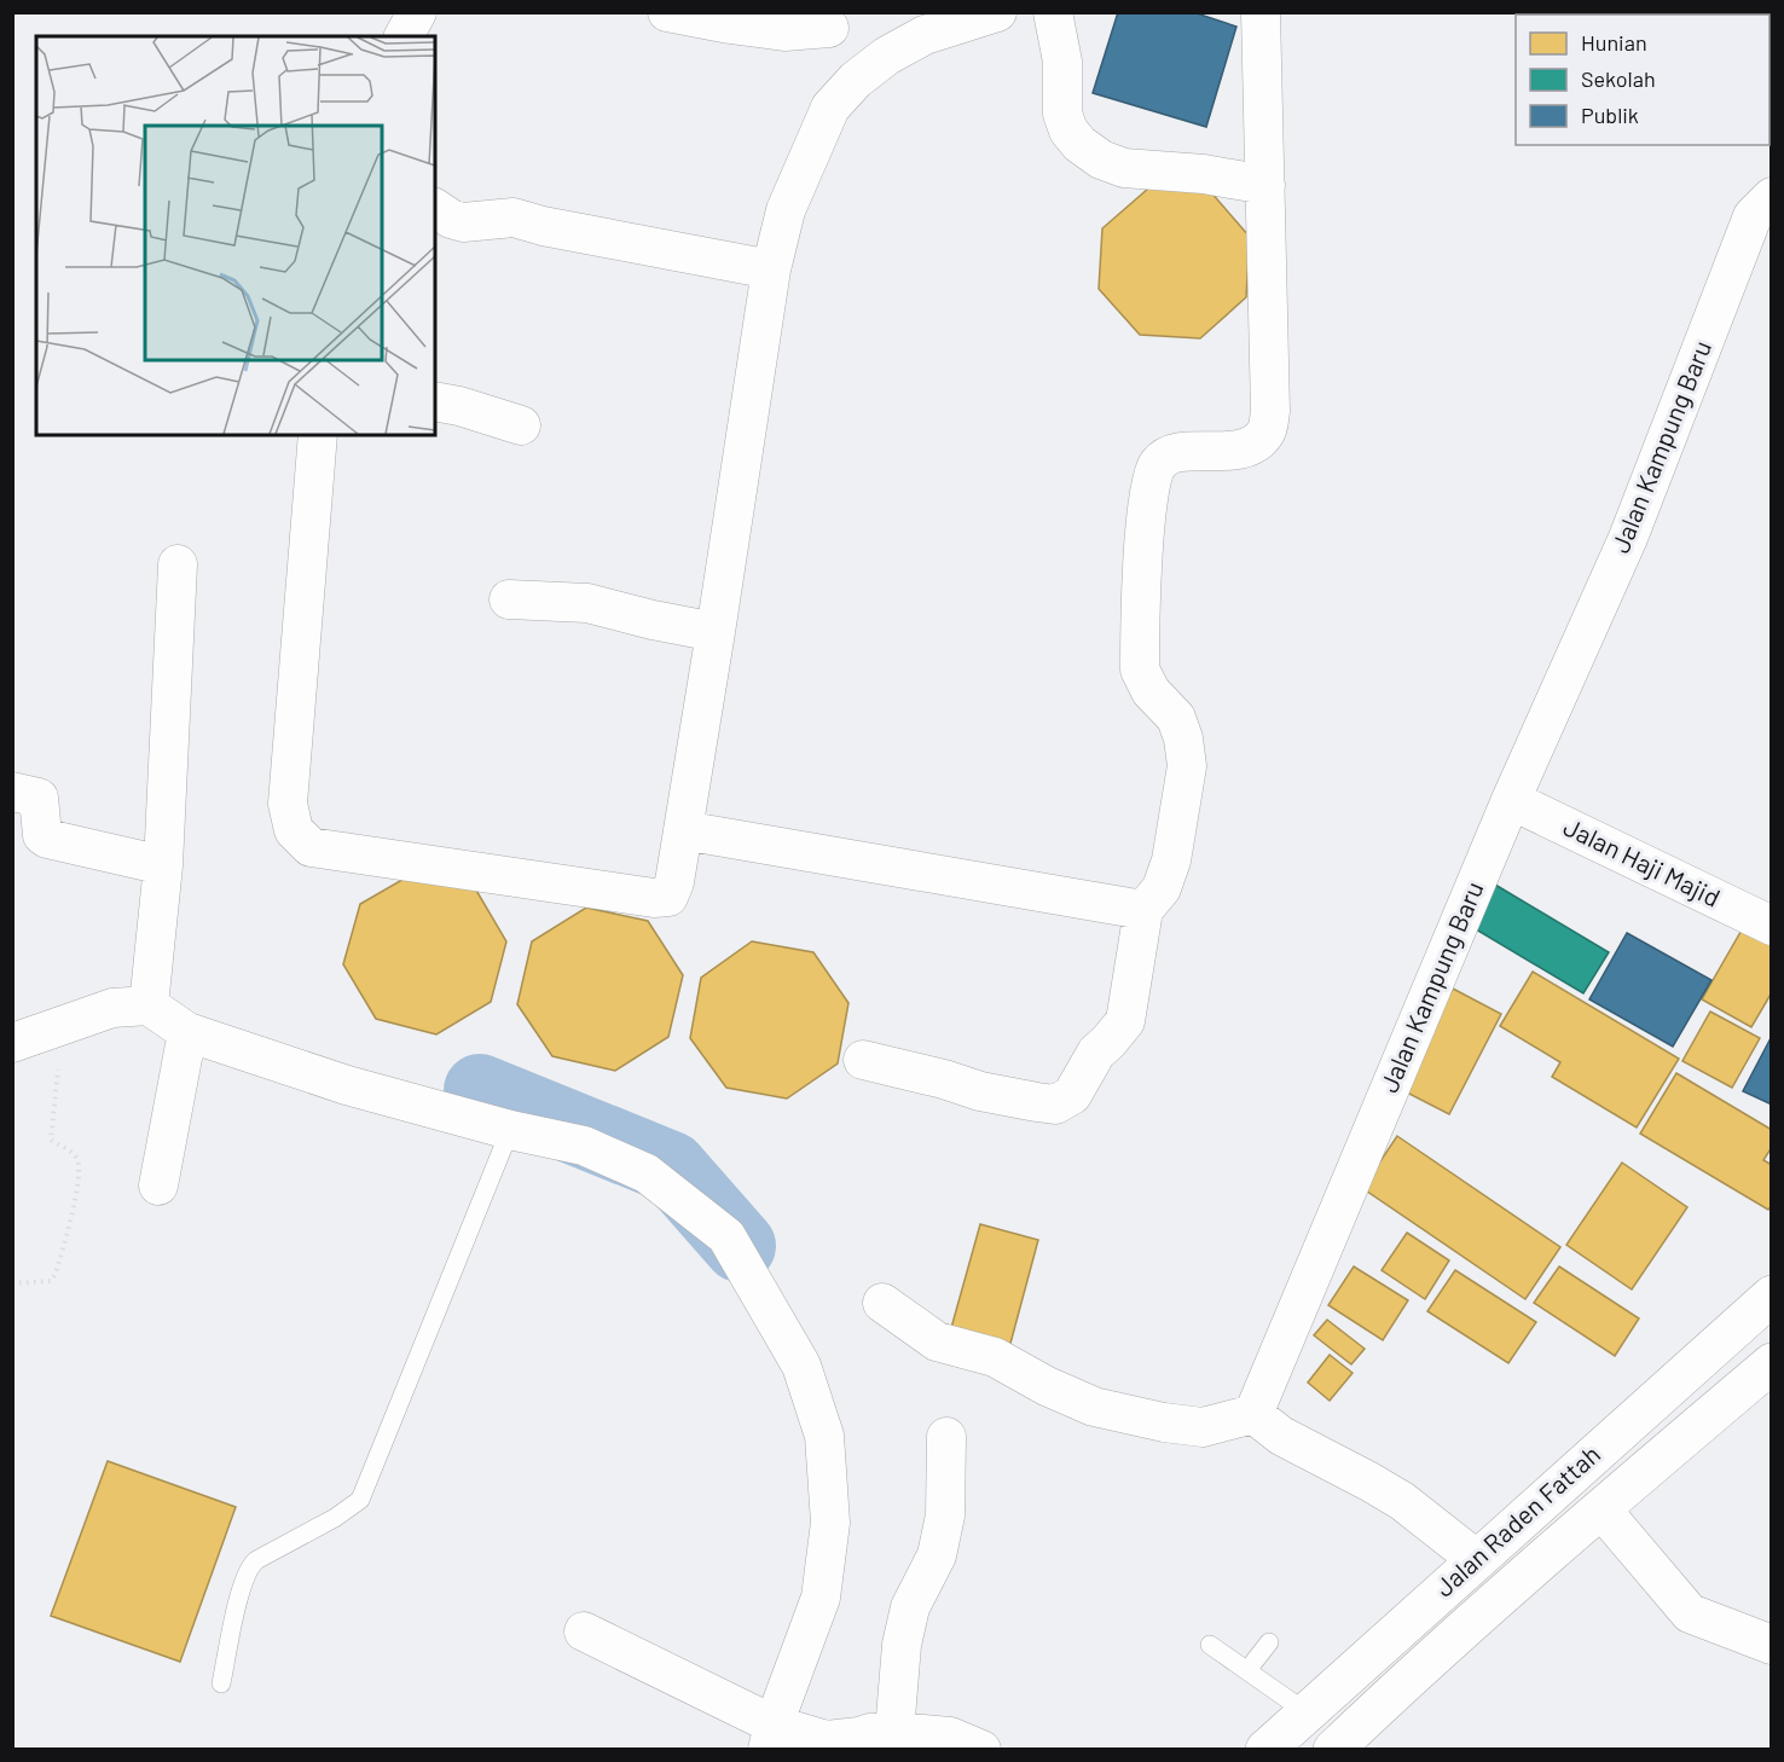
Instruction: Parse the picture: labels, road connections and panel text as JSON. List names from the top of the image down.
{
  "streets": {
    "main road": ["Jalan Raden Fattah"],
    "street": ["Jalan Kampung Baru", "Jalan Haji Majid"]
  },
  "crossings": [
    ["Jalan Kampung Baru", "Jalan Haji Majid"]
  ],
  "legend": ["Hunian", "Sekolah", "Publik"]
}
